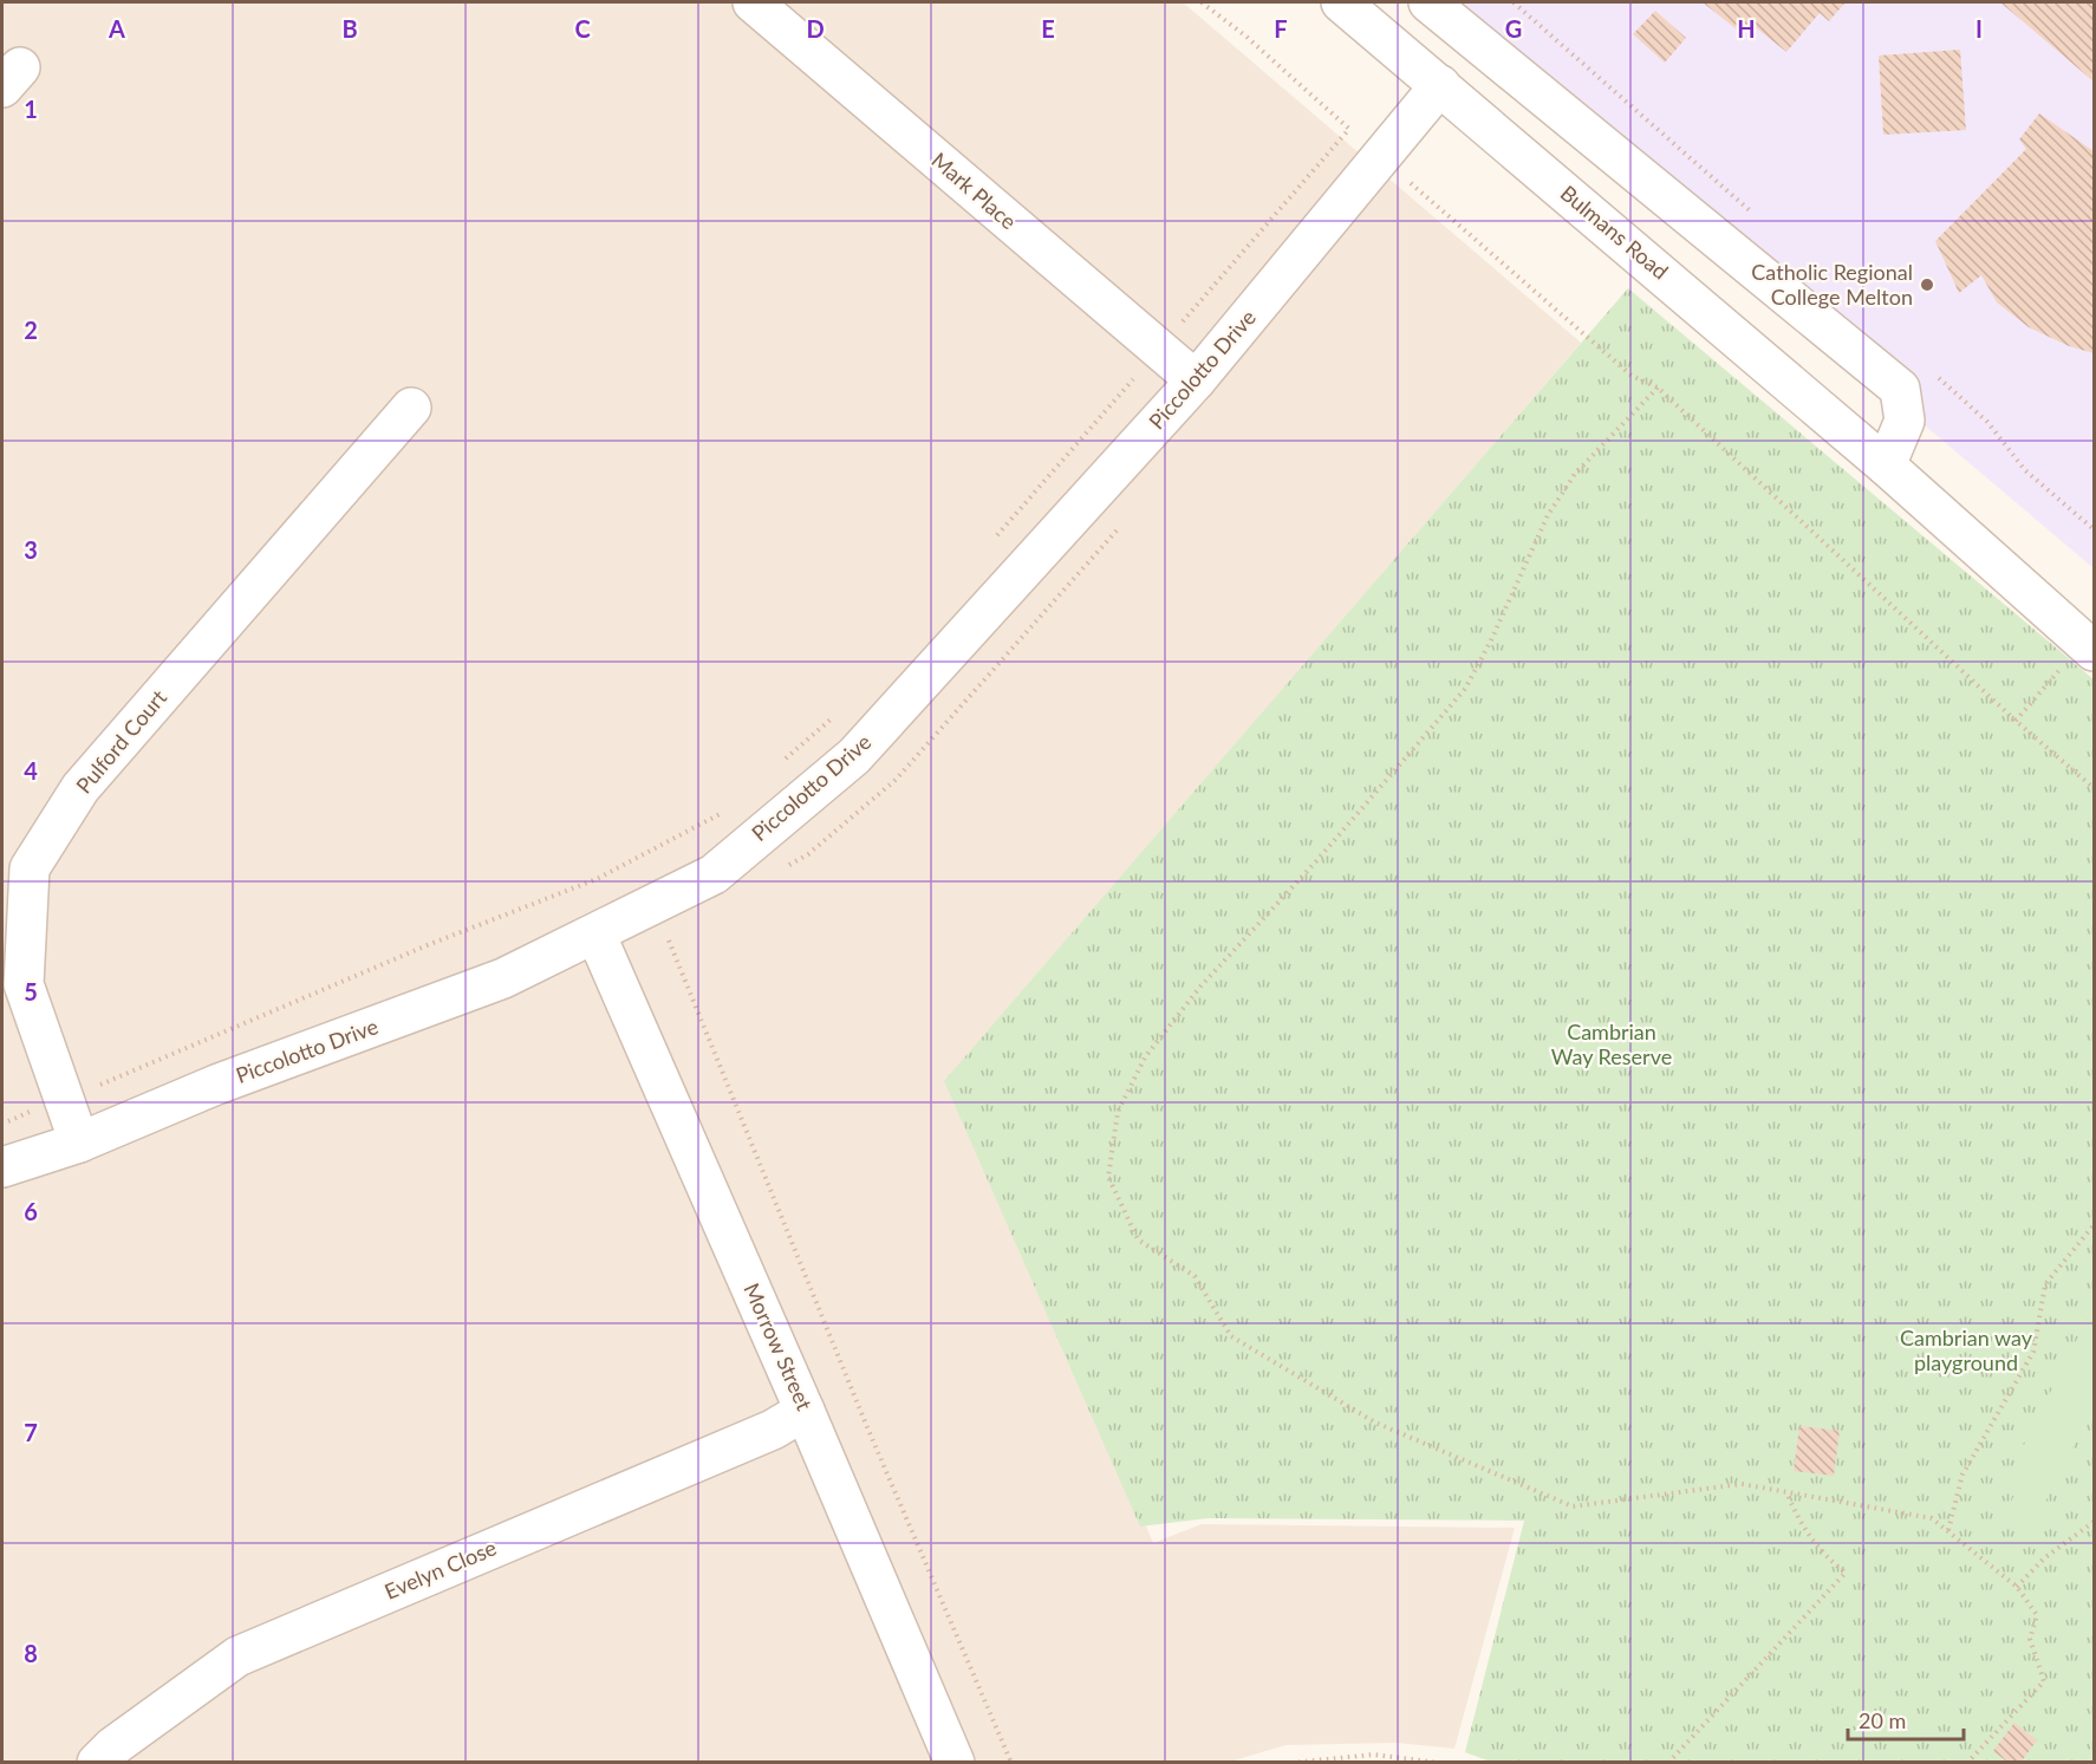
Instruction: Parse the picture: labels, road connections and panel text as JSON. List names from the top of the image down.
{
  "streets": {
    "street": [
      "Mark Place",
      "Bulmans Road",
      "Piccolotto Drive",
      "Pulford Court",
      "Morrow Street",
      "Evelyn Close"
    ]
  },
  "crossings": [
    ["Mark Place", "Piccolotto Drive"],
    ["Bulmans Road", "Piccolotto Drive"],
    ["Piccolotto Drive", "Pulford Court"],
    ["Piccolotto Drive", "Morrow Street"],
    ["Morrow Street", "Evelyn Close"]
  ],
  "parks": ["Cambrian Way Reserve", "Cambrian way playground"],
  "places": ["Catholic Regional College Melton"],
  "scale_bar": "20 m",
  "grid": {
    "columns": [
      "A",
      "B",
      "C",
      "D",
      "E",
      "F",
      "G",
      "H",
      "I"
    ],
    "rows": [
      "1",
      "2",
      "3",
      "4",
      "5",
      "6",
      "7",
      "8"
    ]
  }
}
